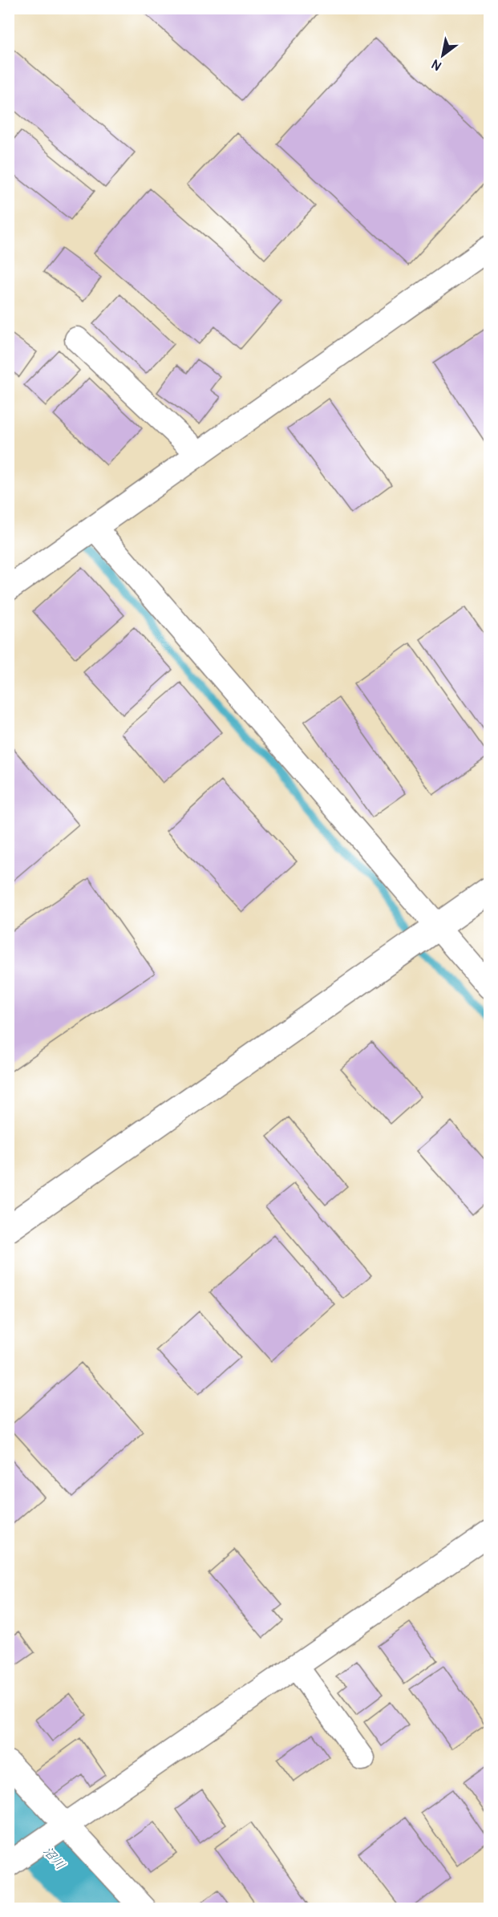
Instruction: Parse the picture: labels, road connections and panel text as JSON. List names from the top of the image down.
{
  "water": ["沼川"],
  "north": "bottom left"
}
